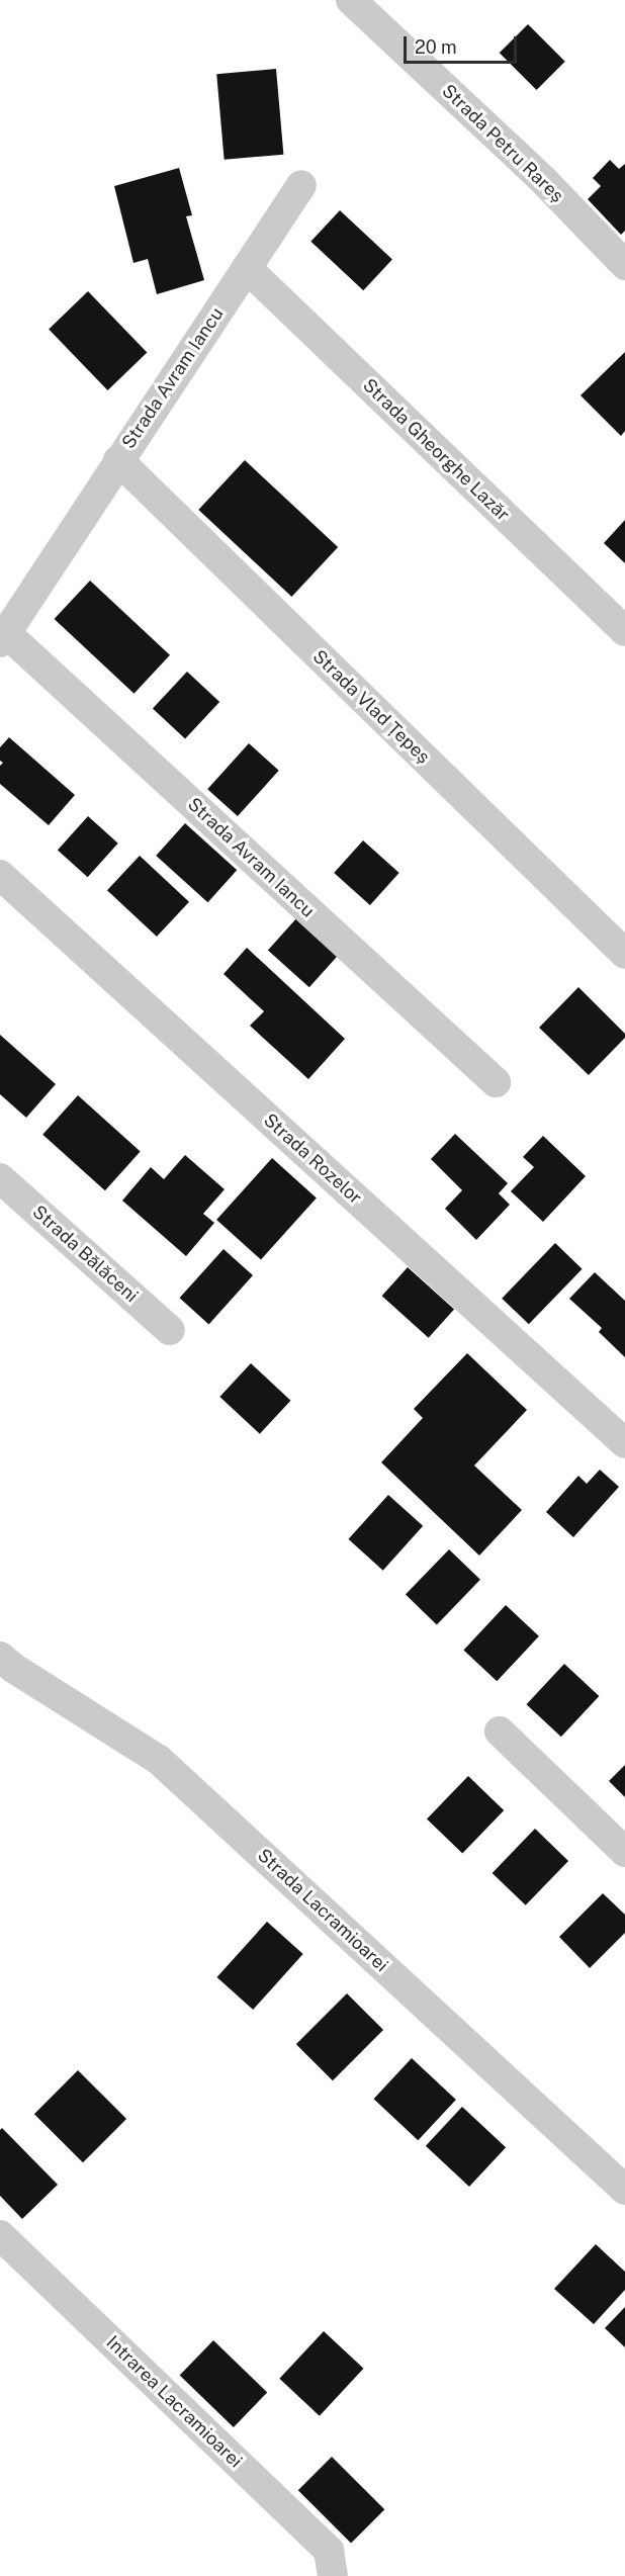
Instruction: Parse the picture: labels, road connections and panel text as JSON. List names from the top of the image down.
{
  "streets": {
    "street": [
      "Strada Petru Rareș",
      "Strada Avram Iancu",
      "Strada Gheorghe Lazăr",
      "Strada Vlad Țepeș",
      "Strada Rozelor",
      "Strada Bălăceni",
      "Strada Lacramioarei",
      "Intrarea Lacramioarei"
    ]
  },
  "crossings": [
    ["Strada Avram Iancu", "Strada Gheorghe Lazăr"],
    ["Strada Avram Iancu", "Strada Vlad Țepeș"]
  ],
  "scale_bar": "20 m"
}
